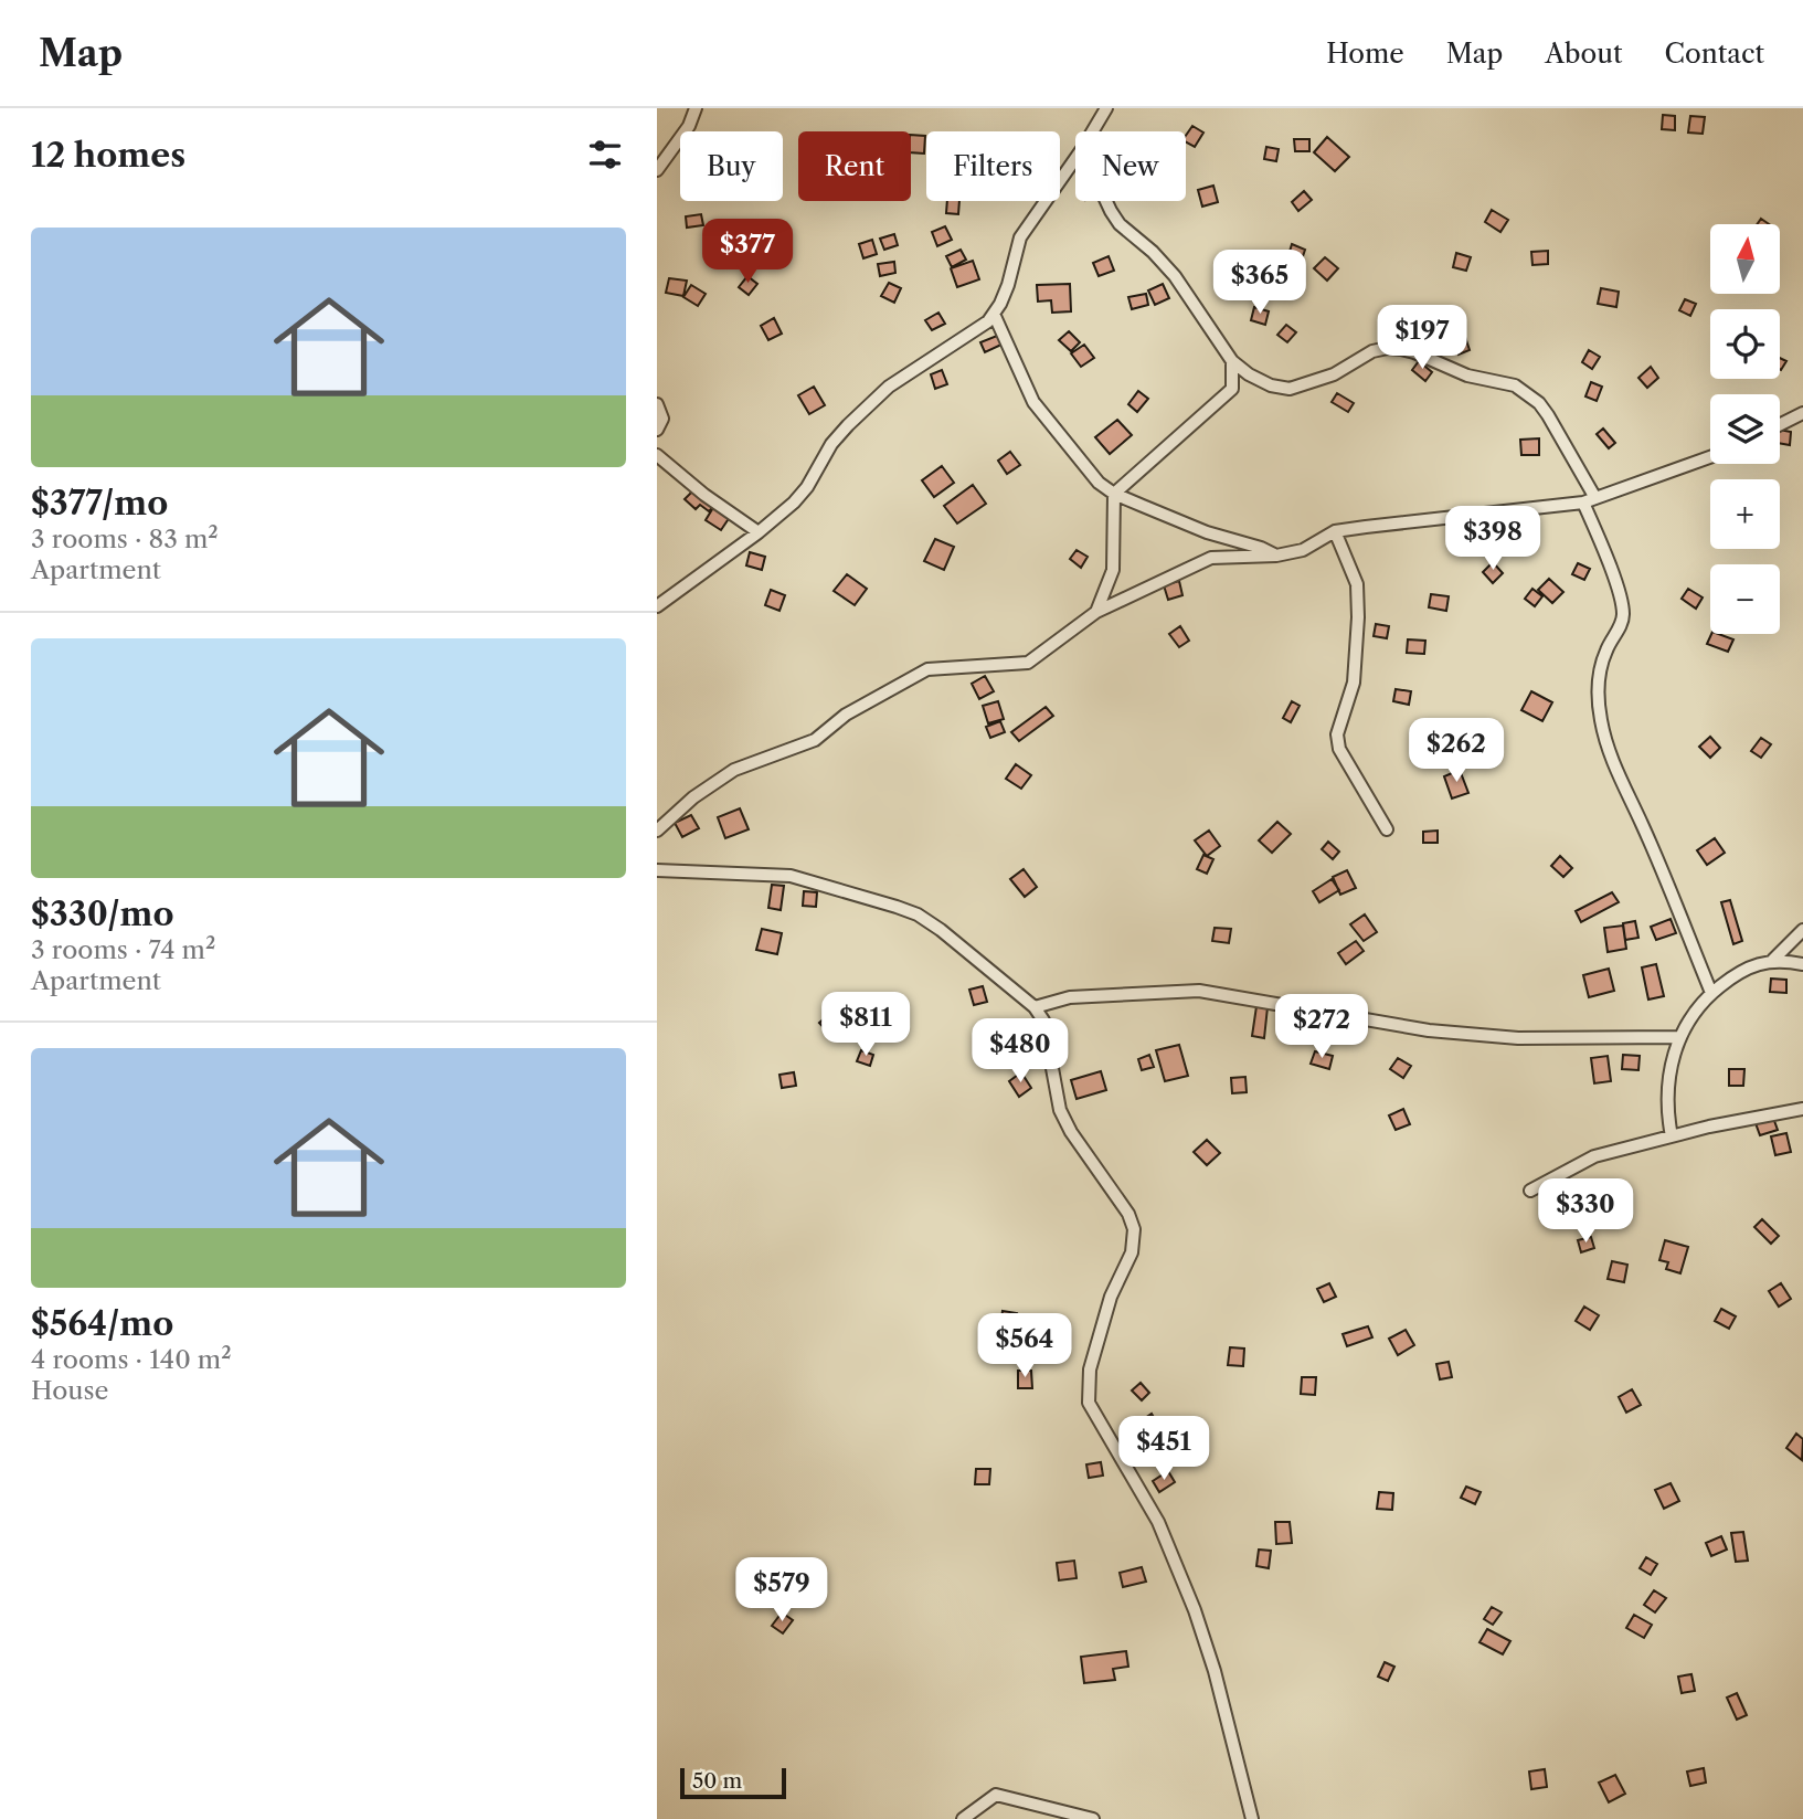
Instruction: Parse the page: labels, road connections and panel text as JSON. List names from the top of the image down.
{
  "scale_bar": "50 m",
  "north": "top",
  "page": {
    "header": "Map",
    "nav": [
      "Home",
      "Map",
      "About",
      "Contact"
    ],
    "heading": "12 homes",
    "chip": [
      "Buy",
      "Rent",
      "Filters",
      "New"
    ],
    "list": [
      {
        "name": "$377/mo",
        "note": "3 rooms · 83 m² · Apartment"
      },
      {
        "name": "$330/mo",
        "note": "3 rooms · 74 m² · Apartment"
      },
      {
        "name": "$564/mo",
        "note": "4 rooms · 140 m² · House"
      }
    ],
    "price": [
      "$377",
      "$365",
      "$197",
      "$398",
      "$262",
      "$811",
      "$272",
      "$480",
      "$330",
      "$564",
      "$451",
      "$579"
    ],
    "map_buttons": ["+", "−"],
    "scale": "50 m"
  }
}
